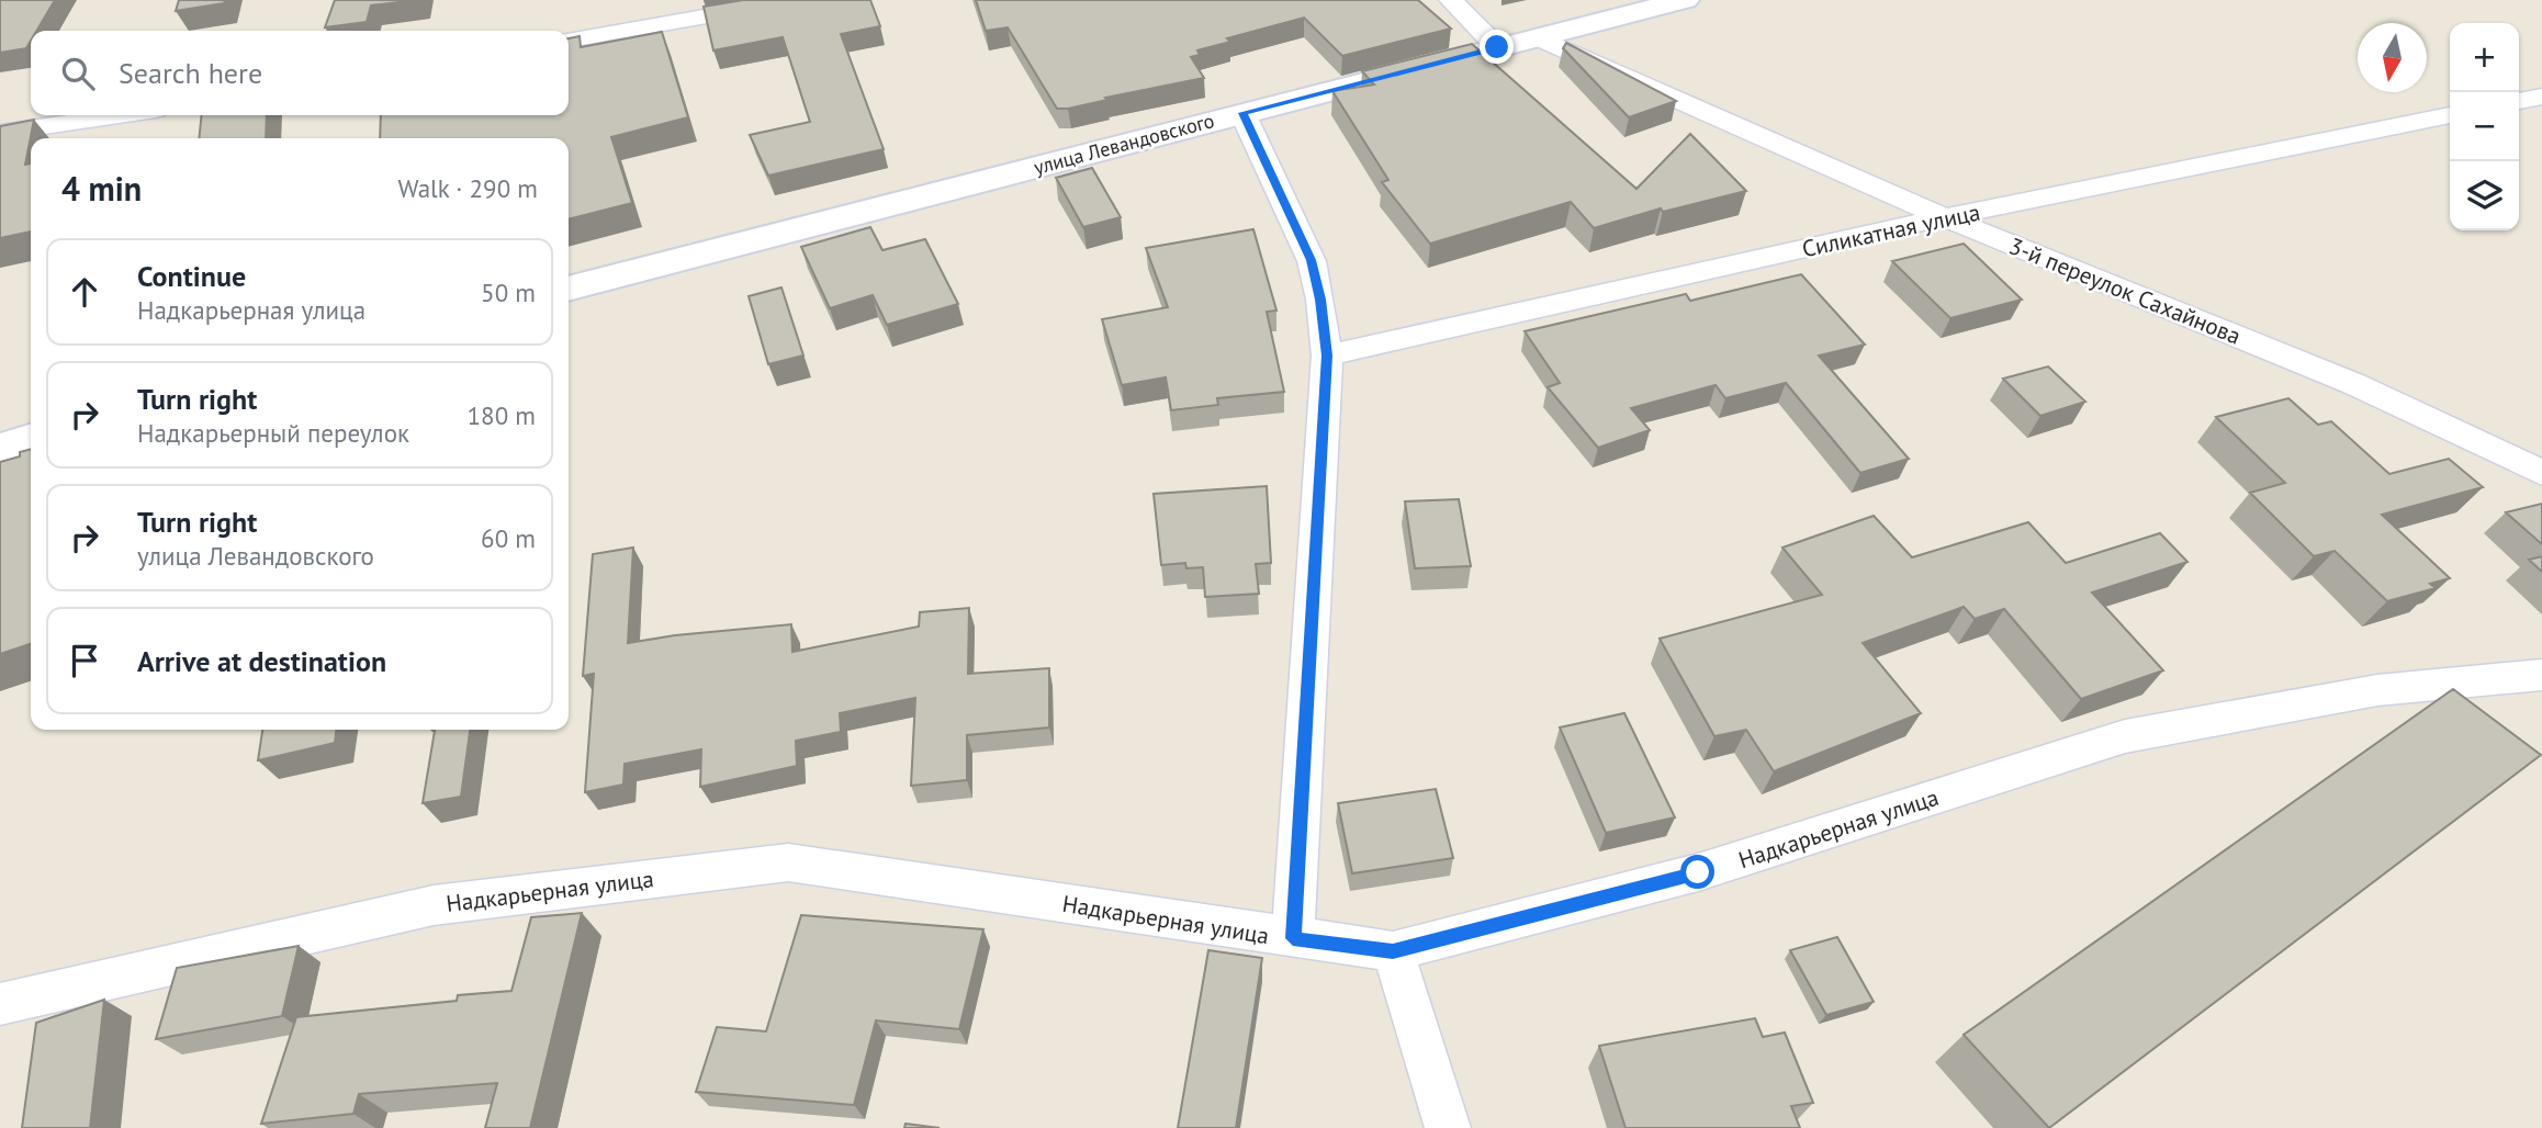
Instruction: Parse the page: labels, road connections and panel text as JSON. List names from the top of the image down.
{
  "streets": {
    "street": [
      "улица Левандовского",
      "Силикатная улица",
      "3-й переулок Сахайнова",
      "Надкарьерная улица"
    ]
  },
  "crossings": [
    ["улица Левандовского", "3-й переулок Сахайнова"],
    ["Силикатная улица", "3-й переулок Сахайнова"]
  ],
  "north": "bottom",
  "page": {
    "map_buttons": ["+", "−"],
    "search": "Search here",
    "heading": ["4 min", "Walk · 290 m"],
    "list": [
      ["Continue", "Надкарьерная улица", "50 m"],
      ["Turn right", "Надкарьерный переулок", "180 m"],
      ["Turn right", "улица Левандовского", "60 m"],
      "Arrive at destination"
    ]
  }
}
